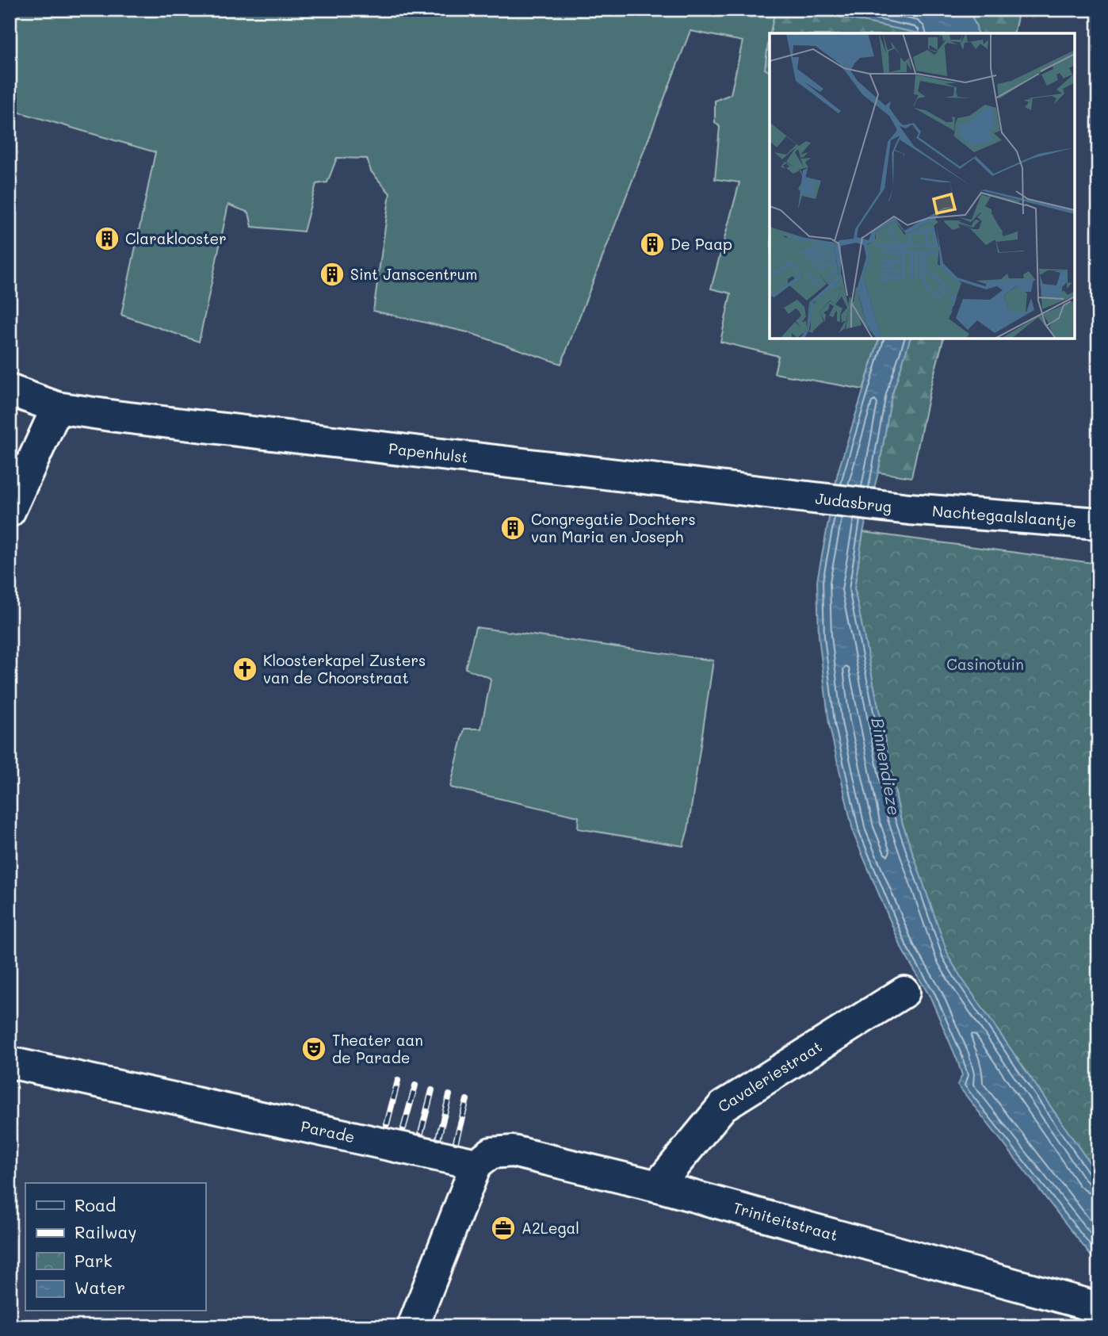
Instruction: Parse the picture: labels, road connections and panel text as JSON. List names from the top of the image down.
{
  "streets": {
    "street": [
      "Papenhulst",
      "Judasbrug",
      "Nachtegaalslaantje",
      "Cavaleriestraat",
      "Parade",
      "Triniteitstraat"
    ]
  },
  "crossings": [
    ["Papenhulst", "Judasbrug"],
    ["Judasbrug", "Nachtegaalslaantje"],
    ["Cavaleriestraat", "Triniteitstraat"],
    ["Parade", "Triniteitstraat"]
  ],
  "water": ["Binnendieze"],
  "parks": ["Casinotuin"],
  "places": {
    "building": [
      "Claraklooster",
      "De Paap",
      "Sint Janscentrum",
      "Congregatie Dochters van Maria en Joseph"
    ],
    "church": ["Kloosterkapel Zusters van de Choorstraat"],
    "theatre": ["Theater aan de Parade"],
    "office": ["A2Legal"]
  },
  "legend": [
    "Road",
    "Railway",
    "Park",
    "Water"
  ]
}
